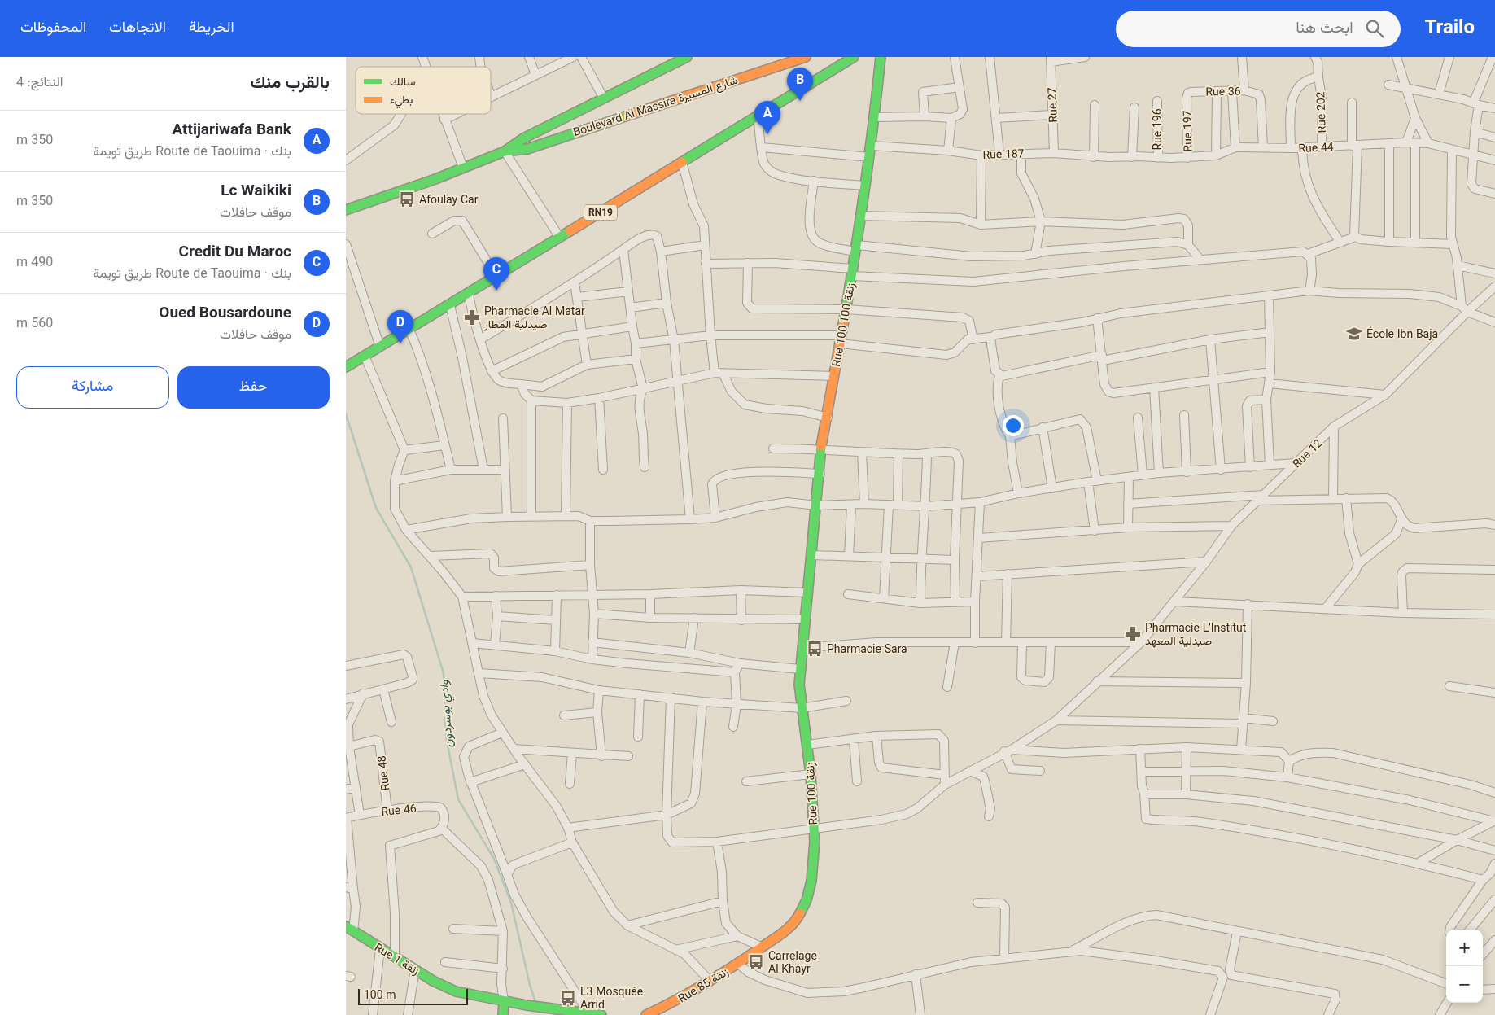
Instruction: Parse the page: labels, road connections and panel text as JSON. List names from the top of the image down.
{
  "streets": {
    "street": [
      "Rue 36",
      "Rue 27",
      "Boulevard Al Massira شارع المسيرة",
      "Rue 202",
      "Rue 196",
      "Rue 197",
      "Rue 44",
      "Rue 187",
      "RN19",
      "Rue 100 زنقة 100",
      "Rue 12",
      "Rue 48",
      "Rue 100 زنقة",
      "Rue 46",
      "Rue زنقة 1",
      "Rue 85 زنقة"
    ]
  },
  "crossings": [
    ["Rue 36", "Rue 197"],
    ["Rue 36", "Rue 44"],
    ["Rue 27", "Rue 187"],
    ["Rue 202", "Rue 44"],
    ["Rue 196", "Rue 44"],
    ["Rue 197", "Rue 44"],
    ["Rue 44", "Rue 187"],
    ["Rue 187", "Rue 100 زنقة 100"],
    ["Rue 100 زنقة 100", "Rue 100 زنقة"],
    ["Rue 12", "Rue 100 زنقة"],
    ["Rue 48", "Rue 46"],
    ["Rue 100 زنقة", "Rue 85 زنقة"]
  ],
  "water": ["وادي بوسردون"],
  "places": {
    "bus stop": [
      "Afoulay Car",
      "Pharmacie Sara",
      "Carrelage Al Khayr",
      "L3 Mosquée Arrid"
    ],
    "pharmacy": ["Pharmacie Al Matar صيدلية المطار", "Pharmacie L'Institut صيدلية المعهد"],
    "school or university": ["École Ibn Baja"]
  },
  "legend": ["سالك", "بطيء"],
  "scale_bar": "100 m",
  "page": {
    "header": "Trailo",
    "search": "ابحث هنا",
    "nav": ["الخريطة", "الاتجاهات", "المحفوظات"],
    "heading": ["بالقرب منك", "النتائج: 4"],
    "pins": [
      "B",
      "A",
      "C",
      "D"
    ],
    "list": [
      {
        "mark": "A",
        "name": "Attijariwafa Bank",
        "note": "بنك · Route de Taouima طريق تويمة",
        "value": "350 m"
      },
      {
        "mark": "B",
        "name": "Lc Waikiki",
        "note": "موقف حافلات",
        "value": "350 m"
      },
      {
        "mark": "C",
        "name": "Credit Du Maroc",
        "note": "بنك · Route de Taouima طريق تويمة",
        "value": "490 m"
      },
      {
        "mark": "D",
        "name": "Oued Bousardoune",
        "note": "موقف حافلات",
        "value": "560 m"
      }
    ],
    "buttons": ["حفظ", "مشاركة"],
    "map_buttons": ["+", "−"],
    "scale": "100 m"
  }
}
